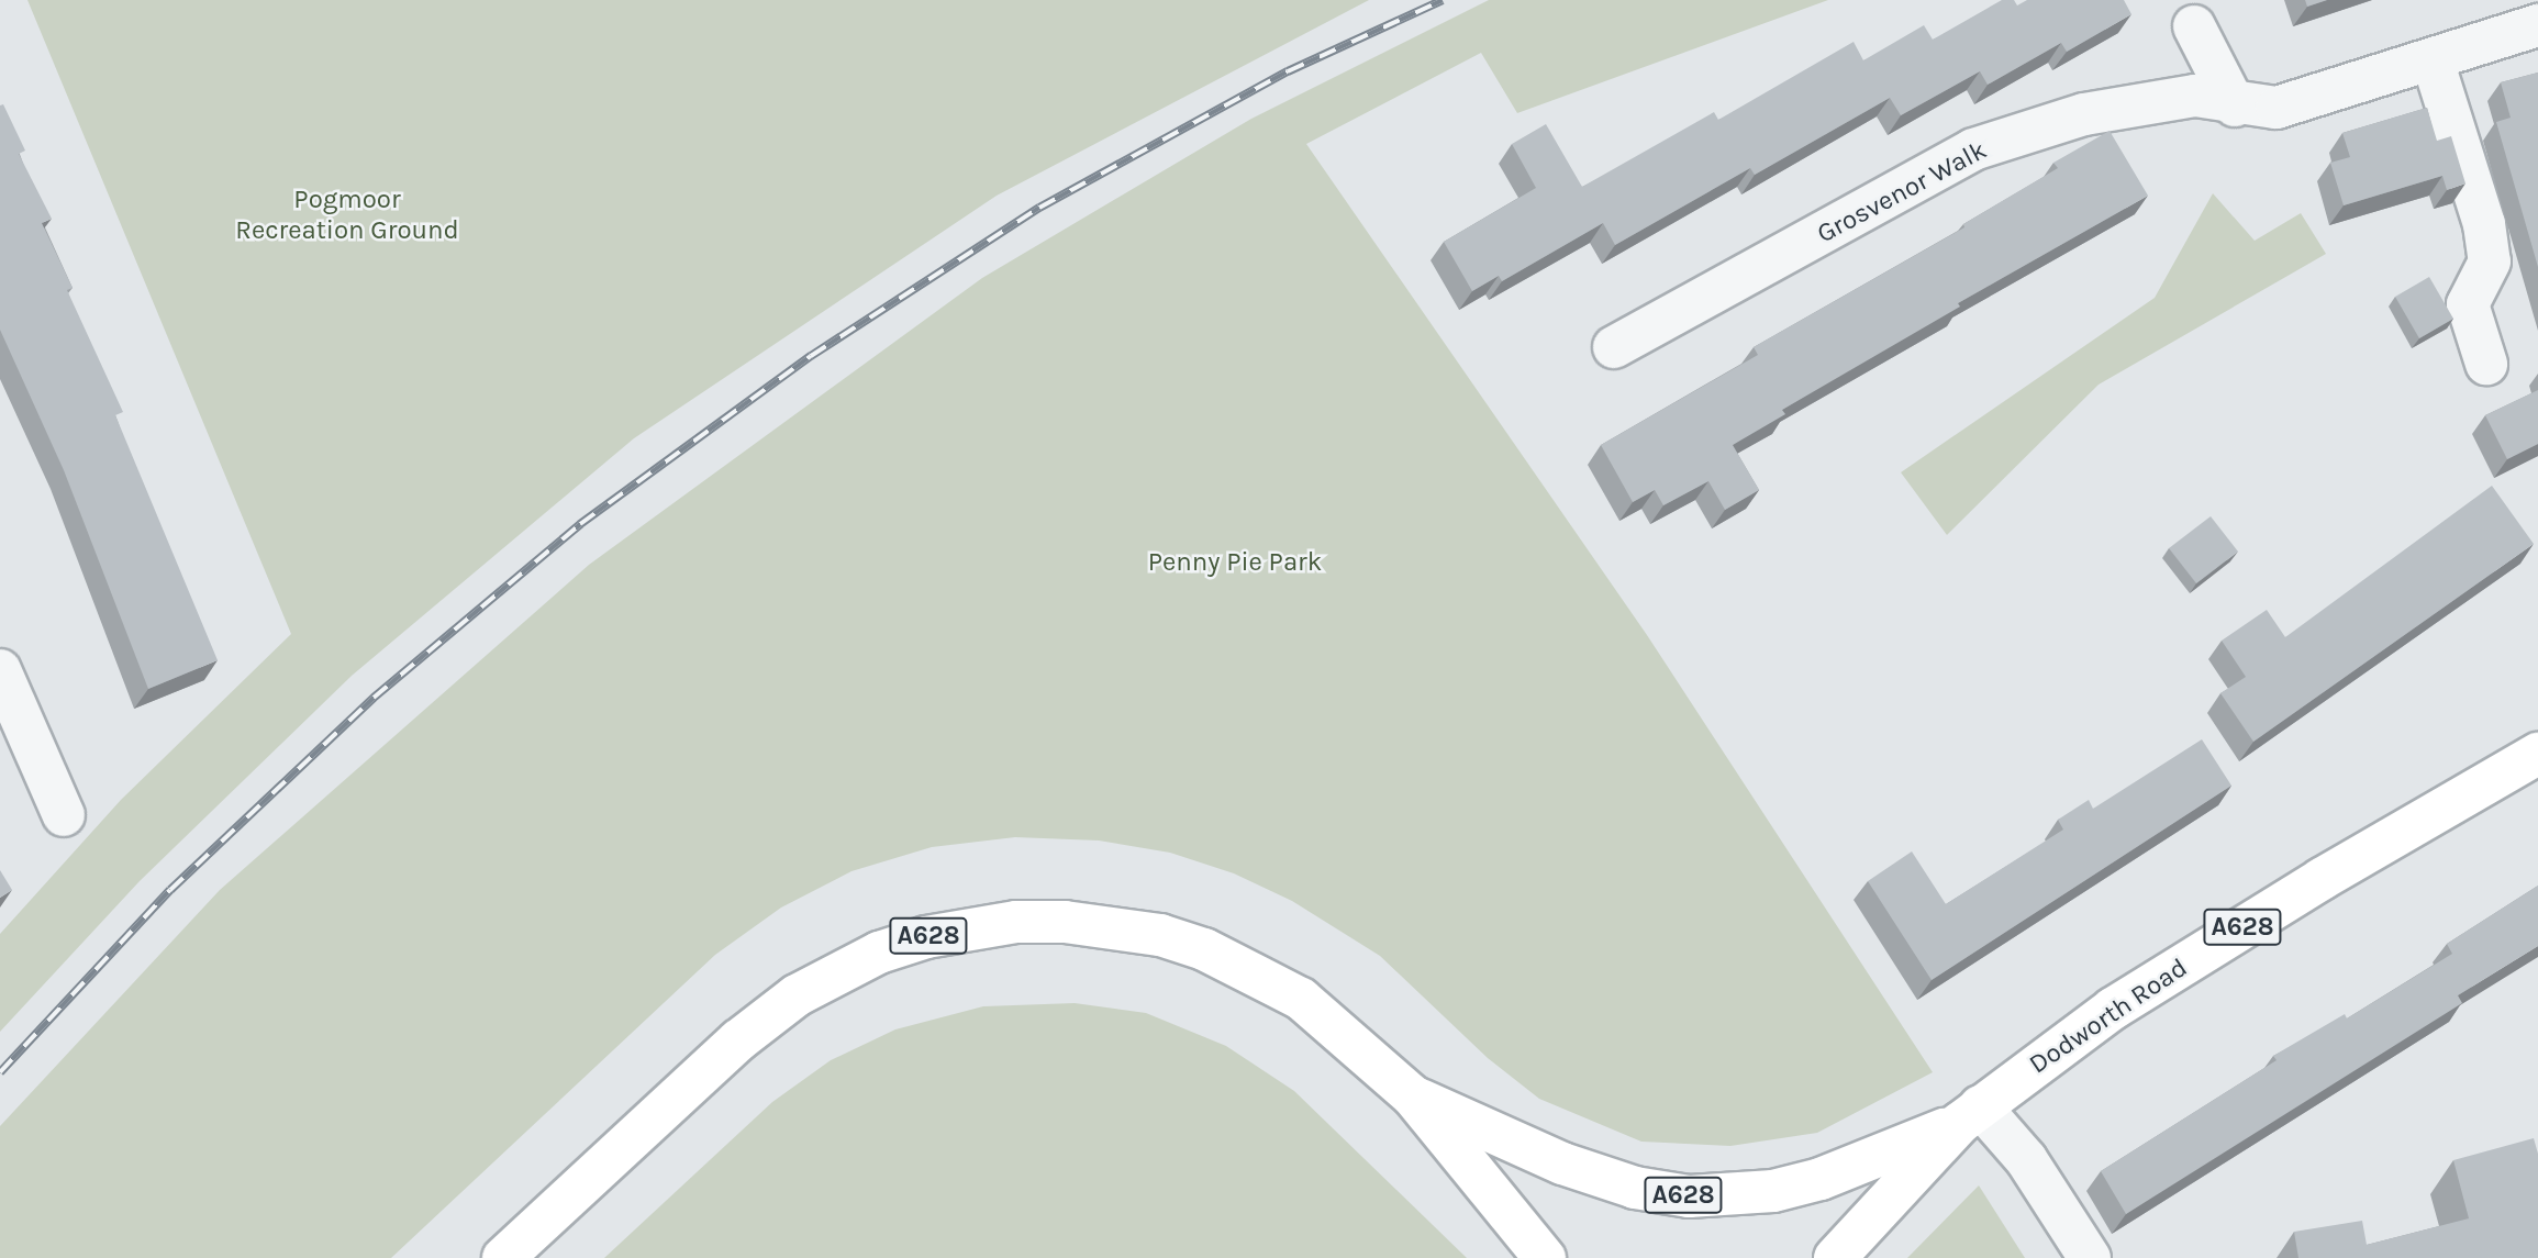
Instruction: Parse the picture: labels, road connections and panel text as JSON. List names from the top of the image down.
{
  "streets": {
    "highway": ["A628", "Dodworth Road"],
    "street": ["Grosvenor Walk"]
  },
  "crossings": [
    ["A628", "Dodworth Road"]
  ],
  "parks": ["Pogmoor Recreation Ground", "Penny Pie Park"]
}
